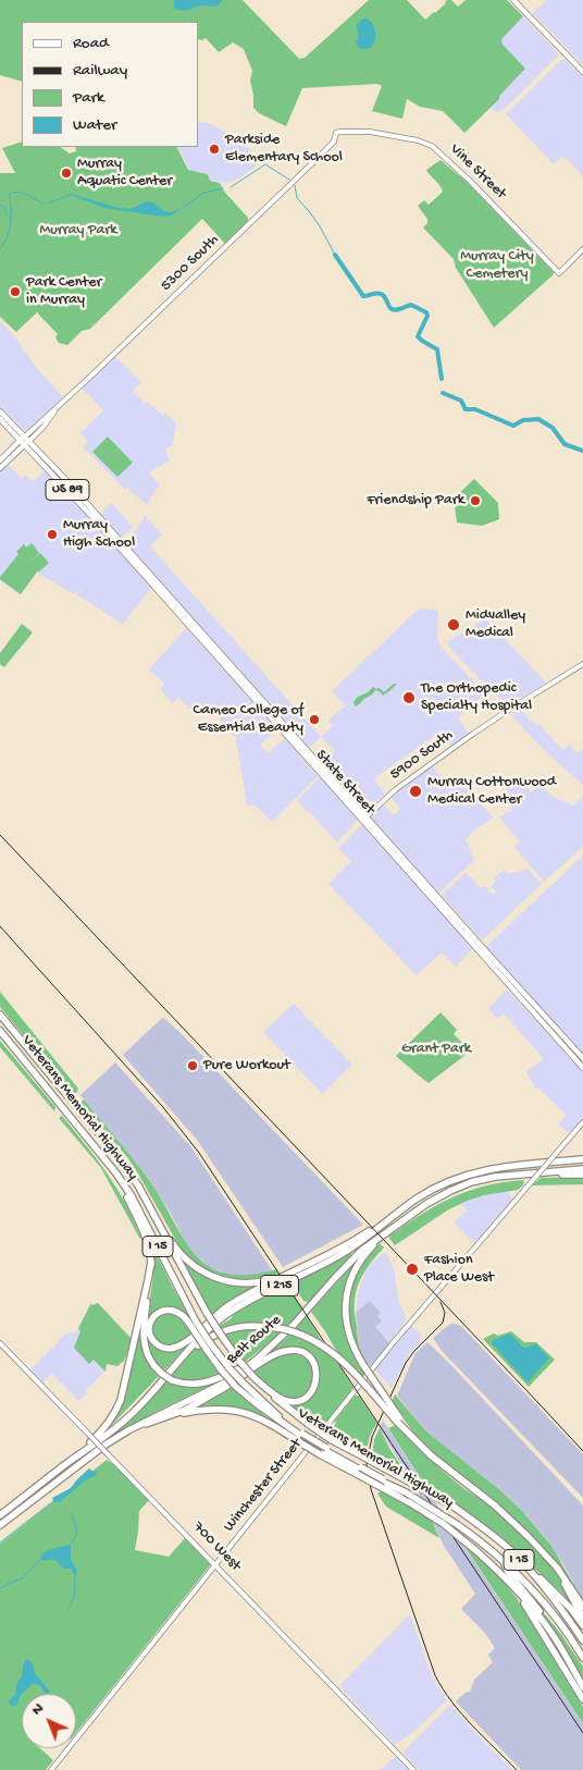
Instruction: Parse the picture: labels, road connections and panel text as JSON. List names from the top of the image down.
{
  "streets": {
    "highway": [
      "Veterans Memorial Highway",
      "I 15",
      "I 215",
      "Belt Route"
    ],
    "main road": [
      "Vine Street",
      "5300 South",
      "US 89",
      "5900 South",
      "State Street",
      "Winchester Street",
      "700 West"
    ]
  },
  "crossings": [
    ["Vine Street", "5300 South"],
    ["5300 South", "State Street"],
    ["5900 South", "State Street"],
    ["Winchester Street", "700 West"]
  ],
  "parks": ["Murray Park", "Murray City Cemetery", "Grant Park"],
  "places": [
    "Parkside Elementary School",
    "Murray Aquatic Center",
    "Park Center in Murray",
    "Friendship Park",
    "Murray High School",
    "Midvalley Medical",
    "The Orthopedic Specialty Hospital",
    "Cameo College of Essential Beauty",
    "Murray Cottonwood Medical Center",
    "Pure Workout",
    "Fashion Place West"
  ],
  "legend": [
    "Road",
    "Railway",
    "Park",
    "Water"
  ],
  "north": "top left"
}
